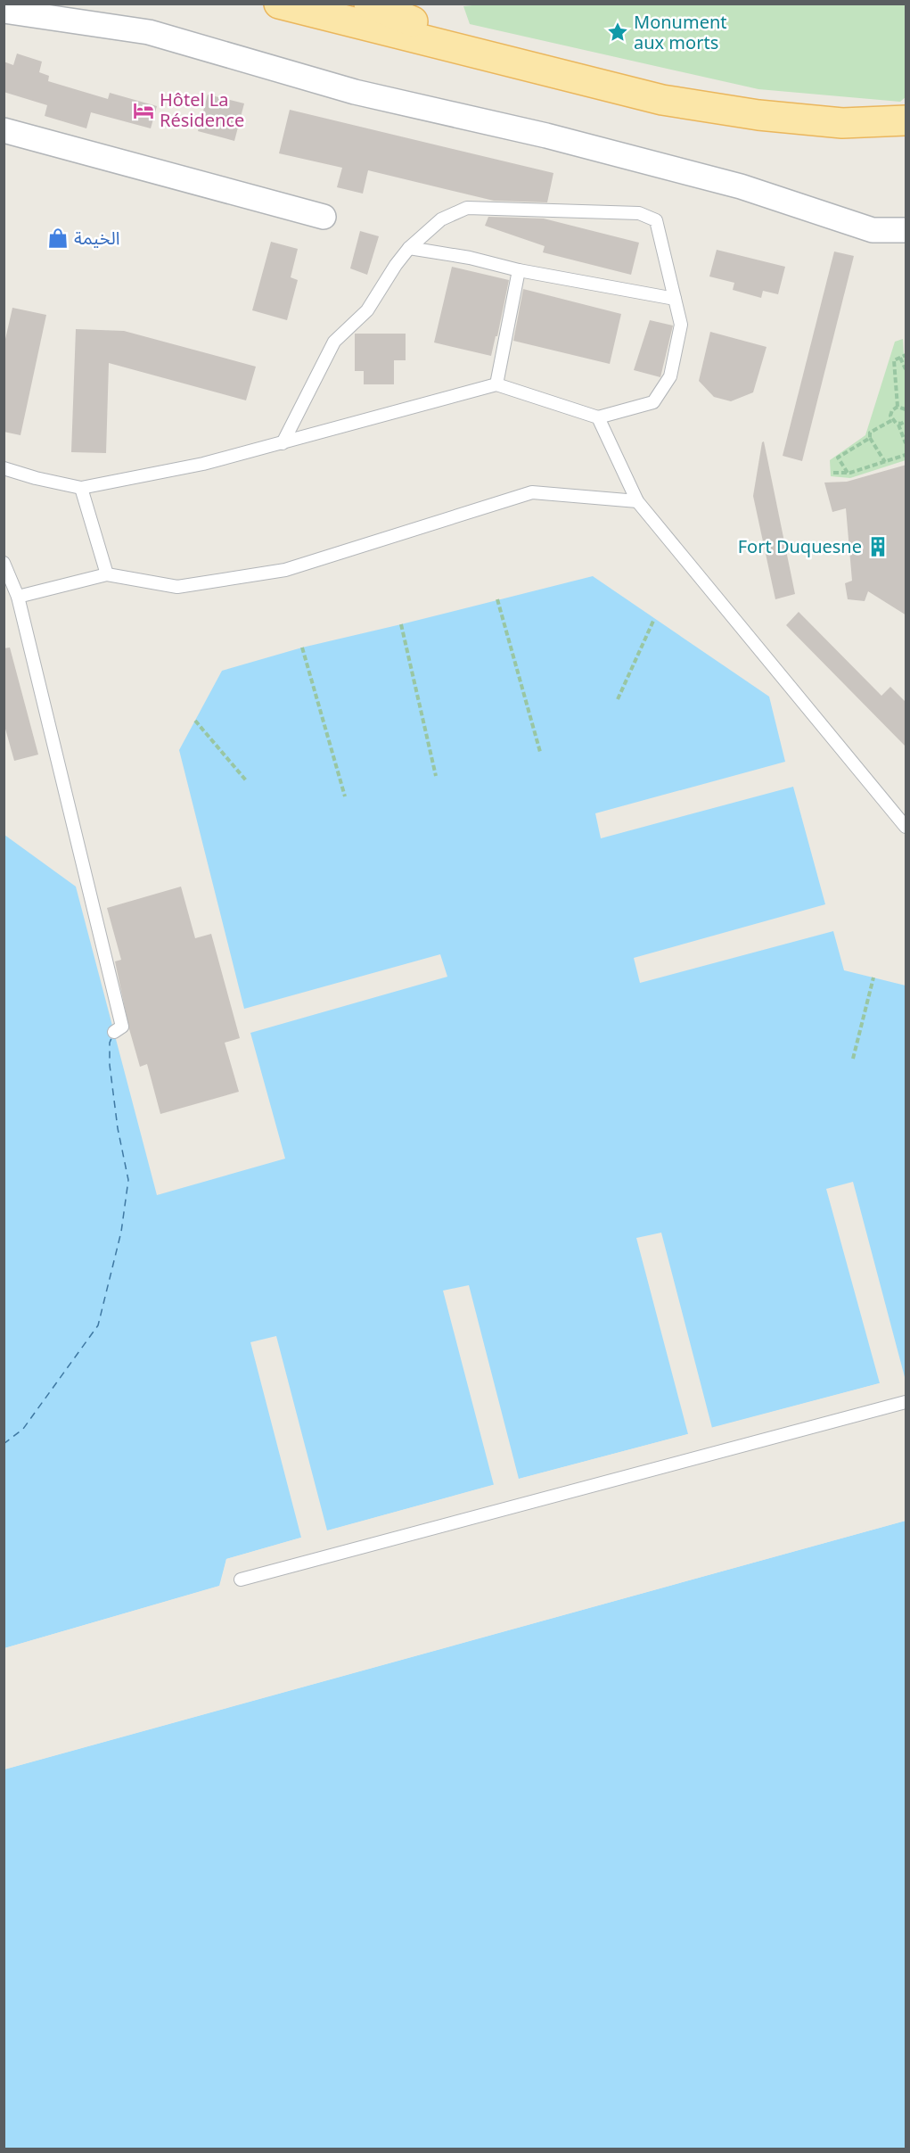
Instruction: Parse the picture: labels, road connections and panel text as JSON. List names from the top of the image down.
{
  "places": {
    "place": ["Monument aux morts"],
    "hotel": ["Hôtel La Résidence"],
    "shop": ["الخيمة"],
    "building": ["Fort Duquesne"]
  }
}
